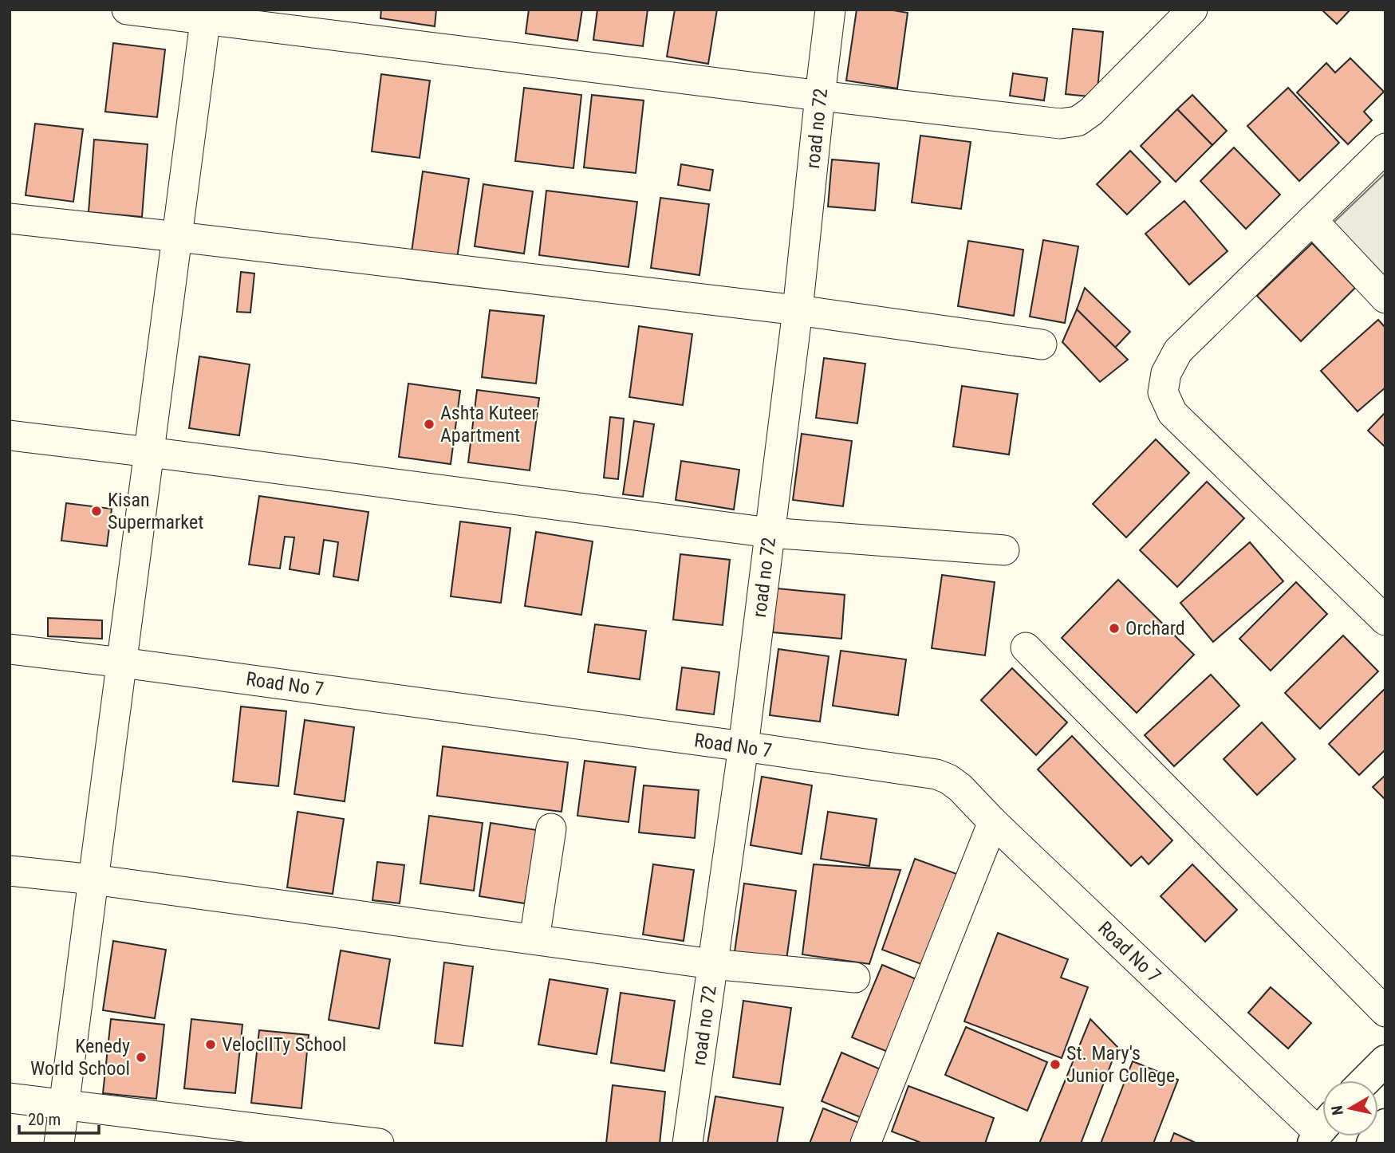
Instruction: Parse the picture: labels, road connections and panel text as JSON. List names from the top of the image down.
{
  "streets": {
    "street": ["road no 72", "Road No 7"]
  },
  "crossings": [
    ["road no 72", "Road No 7"]
  ],
  "places": [
    "Ashta Kuteer Apartment",
    "Kisan Supermarket",
    "Orchard",
    "VelocIITy School",
    "Kenedy World School",
    "St. Mary's Junior College"
  ],
  "scale_bar": "20 m",
  "north": "left"
}
